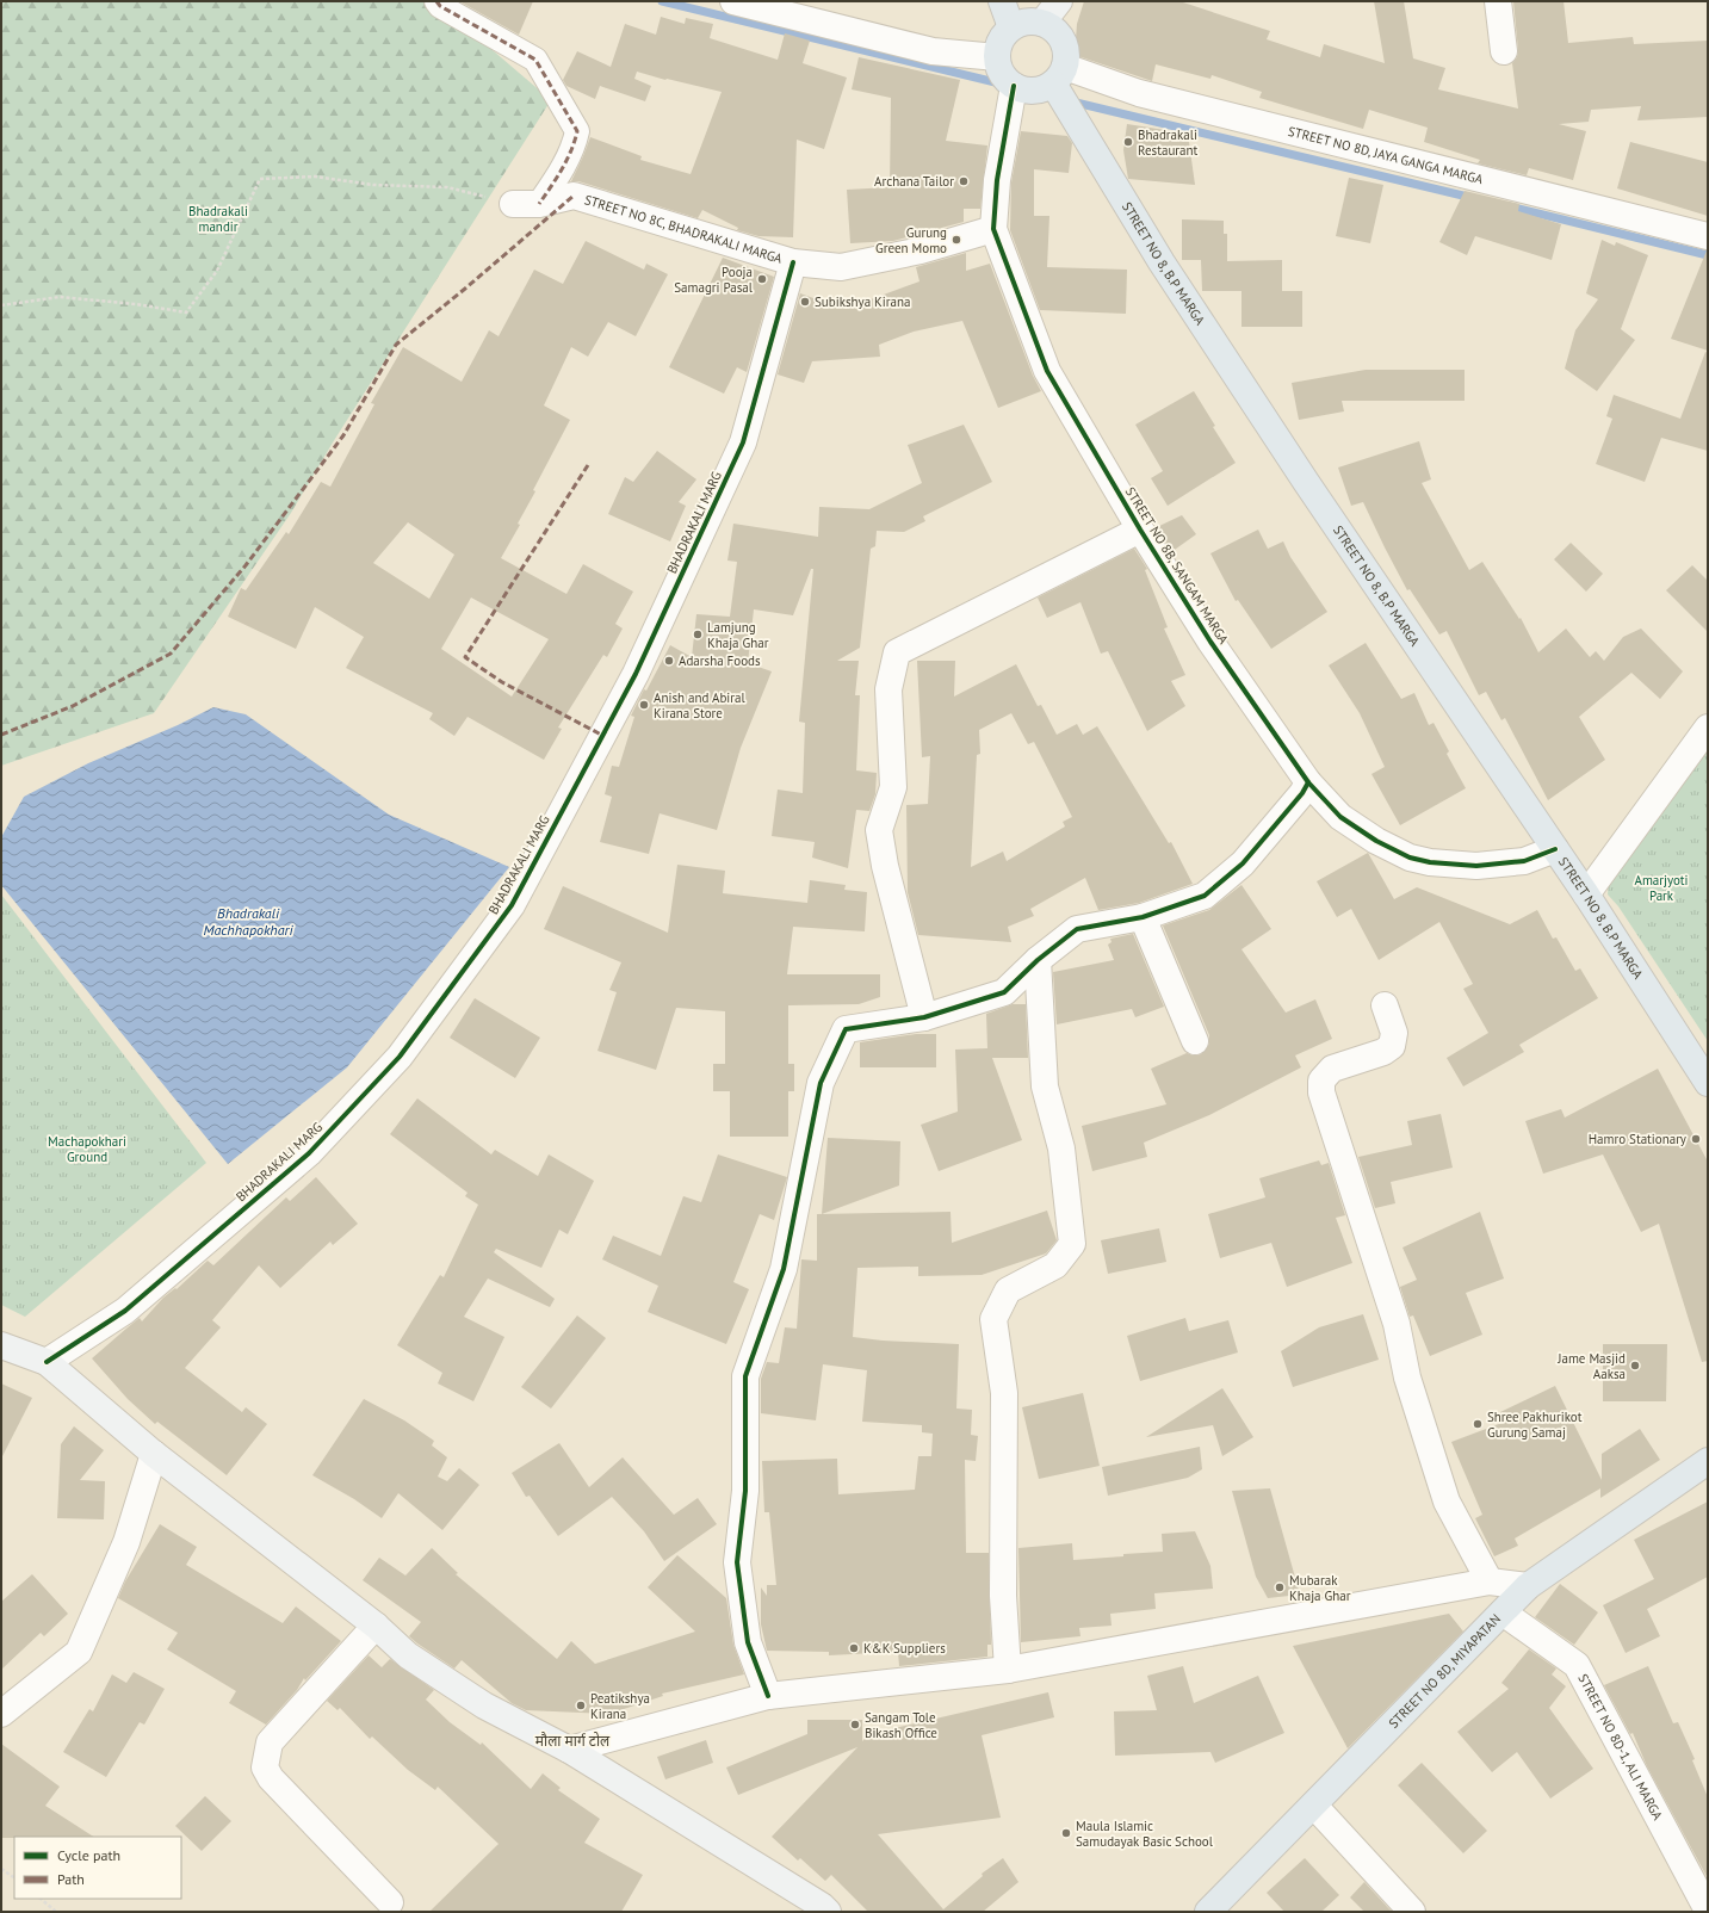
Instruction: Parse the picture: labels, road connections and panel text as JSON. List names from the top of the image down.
{
  "streets": {
    "main road": ["STREET NO 8, B.P MARGA", "STREET NO 8D, MIYAPATAN"],
    "street": [
      "STREET NO 8D, JAYA GANGA MARGA",
      "STREET NO 8C, BHADRAKALI MARGA",
      "BHADRAKALI MARG",
      "STREET NO 8B, SANGAM MARGA",
      "STREET NO 8D-1, ALI MARGA"
    ]
  },
  "crossings": [
    ["STREET NO 8D, JAYA GANGA MARGA", "STREET NO 8, B.P MARGA"],
    ["STREET NO 8D, JAYA GANGA MARGA", "STREET NO 8B, SANGAM MARGA"],
    ["STREET NO 8C, BHADRAKALI MARGA", "BHADRAKALI MARG"],
    ["STREET NO 8C, BHADRAKALI MARGA", "STREET NO 8B, SANGAM MARGA"],
    ["STREET NO 8, B.P MARGA", "STREET NO 8B, SANGAM MARGA"],
    ["STREET NO 8D, MIYAPATAN", "STREET NO 8D-1, ALI MARGA"]
  ],
  "districts": ["मौला मार्ग टोल"],
  "water": ["Bhadrakali Machhapokhari"],
  "parks": ["Bhadrakali mandir", "Amarjyoti Park", "Machapokhari Ground"],
  "places": [
    "Bhadrakali Restaurant",
    "Archana Tailor",
    "Gurung Green Momo",
    "Pooja Samagri Pasal",
    "Subikshya Kirana",
    "Lamjung Khaja Ghar",
    "Adarsha Foods",
    "Anish and Abiral Kirana Store",
    "Hamro Stationary",
    "Jame Masjid Aaksa",
    "Shree Pakhurikot Gurung Samaj",
    "Mubarak Khaja Ghar",
    "K&K Suppliers",
    "Peatikshya Kirana",
    "Sangam Tole Bikash Office",
    "Maula Islamic Samudayak Basic School"
  ],
  "legend": ["Cycle path", "Path"]
}
